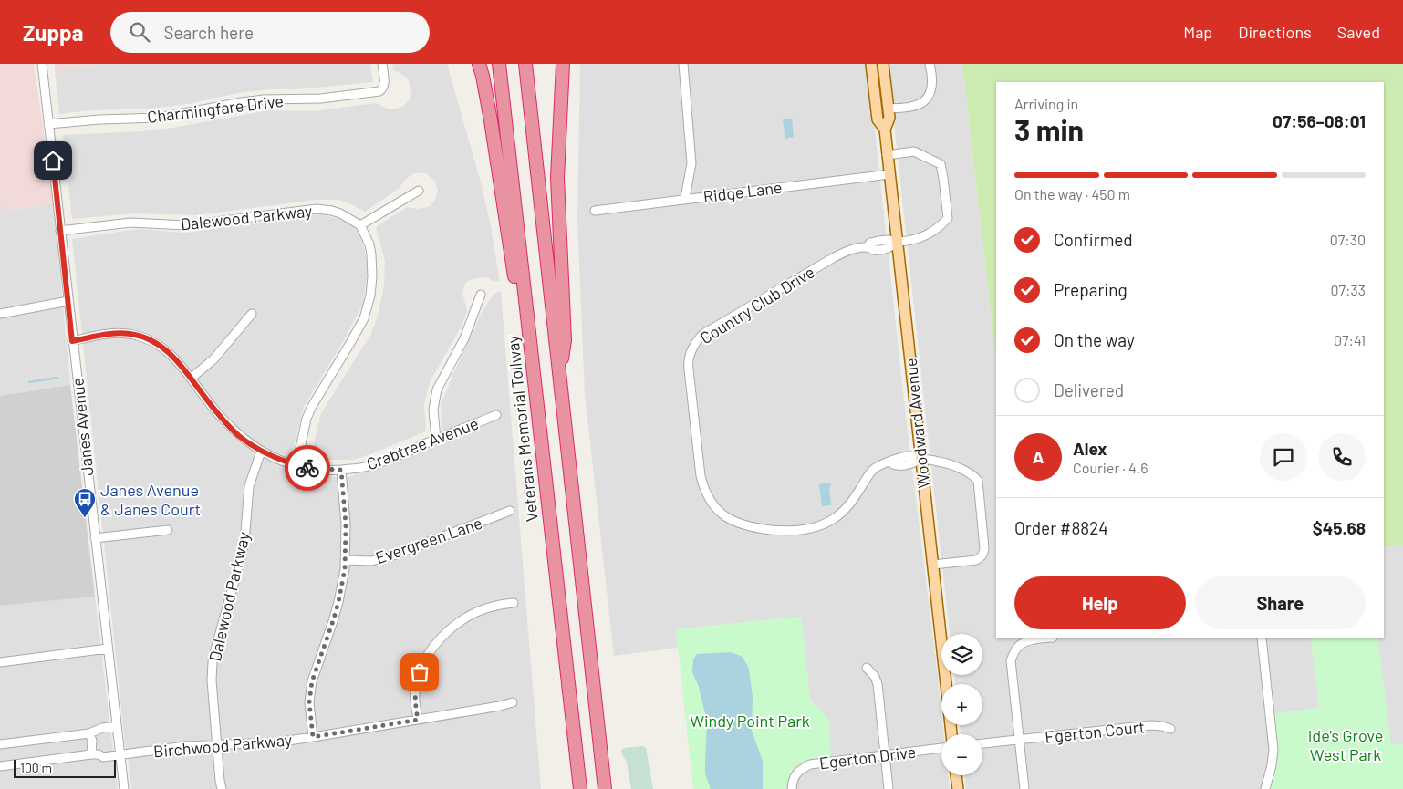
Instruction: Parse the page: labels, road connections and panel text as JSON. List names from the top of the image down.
{
  "streets": {
    "highway": ["Veterans Memorial Tollway"],
    "main road": ["Woodward Avenue"],
    "street": [
      "Charmingfare Drive",
      "Ridge Lane",
      "Dalewood Parkway",
      "Country Club Drive",
      "Janes Avenue",
      "Crabtree Avenue",
      "Evergreen Lane",
      "Egerton Court",
      "Birchwood Parkway",
      "Egerton Drive"
    ]
  },
  "crossings": [
    ["Charmingfare Drive", "Janes Avenue"],
    ["Ridge Lane", "Woodward Avenue"],
    ["Dalewood Parkway", "Janes Avenue"],
    ["Dalewood Parkway", "Crabtree Avenue"],
    ["Dalewood Parkway", "Birchwood Parkway"],
    ["Country Club Drive", "Woodward Avenue"],
    ["Janes Avenue", "Crabtree Avenue"],
    ["Janes Avenue", "Birchwood Parkway"]
  ],
  "parks": ["Windy Point Park", "Ide's Grove West Park"],
  "places": {
    "bus stop": ["Janes Avenue & Janes Court"]
  },
  "scale_bar": "100 m",
  "page": {
    "header": "Zuppa",
    "search": "Search here",
    "nav": ["Map", "Directions", "Saved"],
    "heading": ["3 min", "Arriving in", "07:56–08:01"],
    "panel": [
      "Alex",
      "Courier · 4.6",
      "Order #8824",
      "$45.68"
    ],
    "bar": "On the way · 450 m",
    "list": [
      ["Confirmed", "07:30"],
      ["Preparing", "07:33"],
      ["On the way", "07:41"],
      "Delivered"
    ],
    "round": "A",
    "buttons": ["Help", "Share"],
    "map_buttons": ["+", "−"],
    "scale": "100 m"
  }
}
